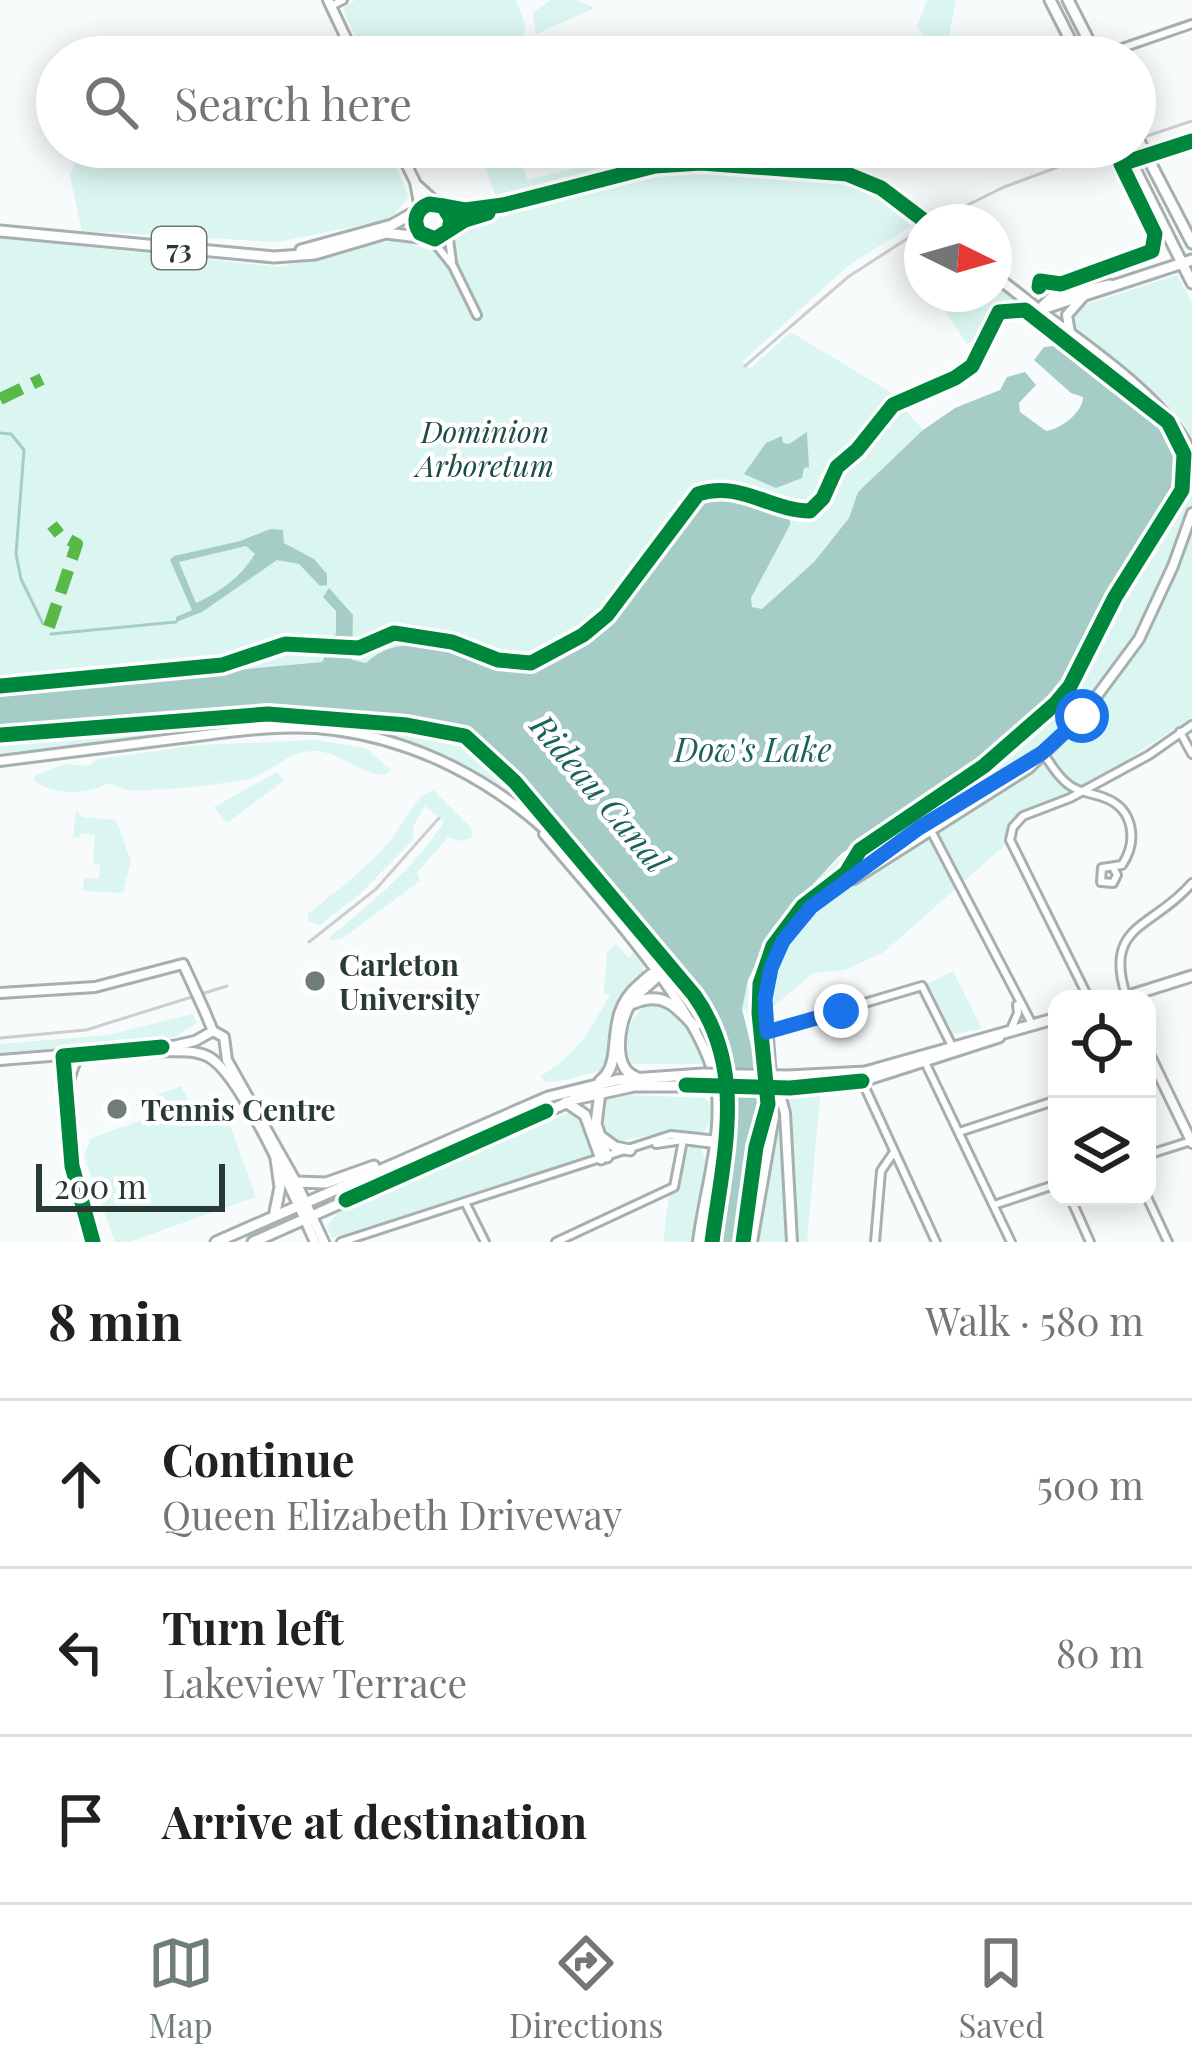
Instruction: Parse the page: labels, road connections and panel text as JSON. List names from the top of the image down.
{
  "streets": {
    "main road": ["73"]
  },
  "water": ["Dow's Lake", "Rideau Canal"],
  "parks": ["Dominion Arboretum"],
  "places": ["Carleton University", "Tennis Centre"],
  "scale_bar": "200 m",
  "north": "right",
  "page": {
    "search": "Search here",
    "scale": "200 m",
    "heading": ["8 min", "Walk · 580 m"],
    "list": [
      ["Continue", "Queen Elizabeth Driveway", "500 m"],
      ["Turn left", "Lakeview Terrace", "80 m"],
      "Arrive at destination"
    ],
    "nav": ["Map", "Directions", "Saved"]
  }
}
